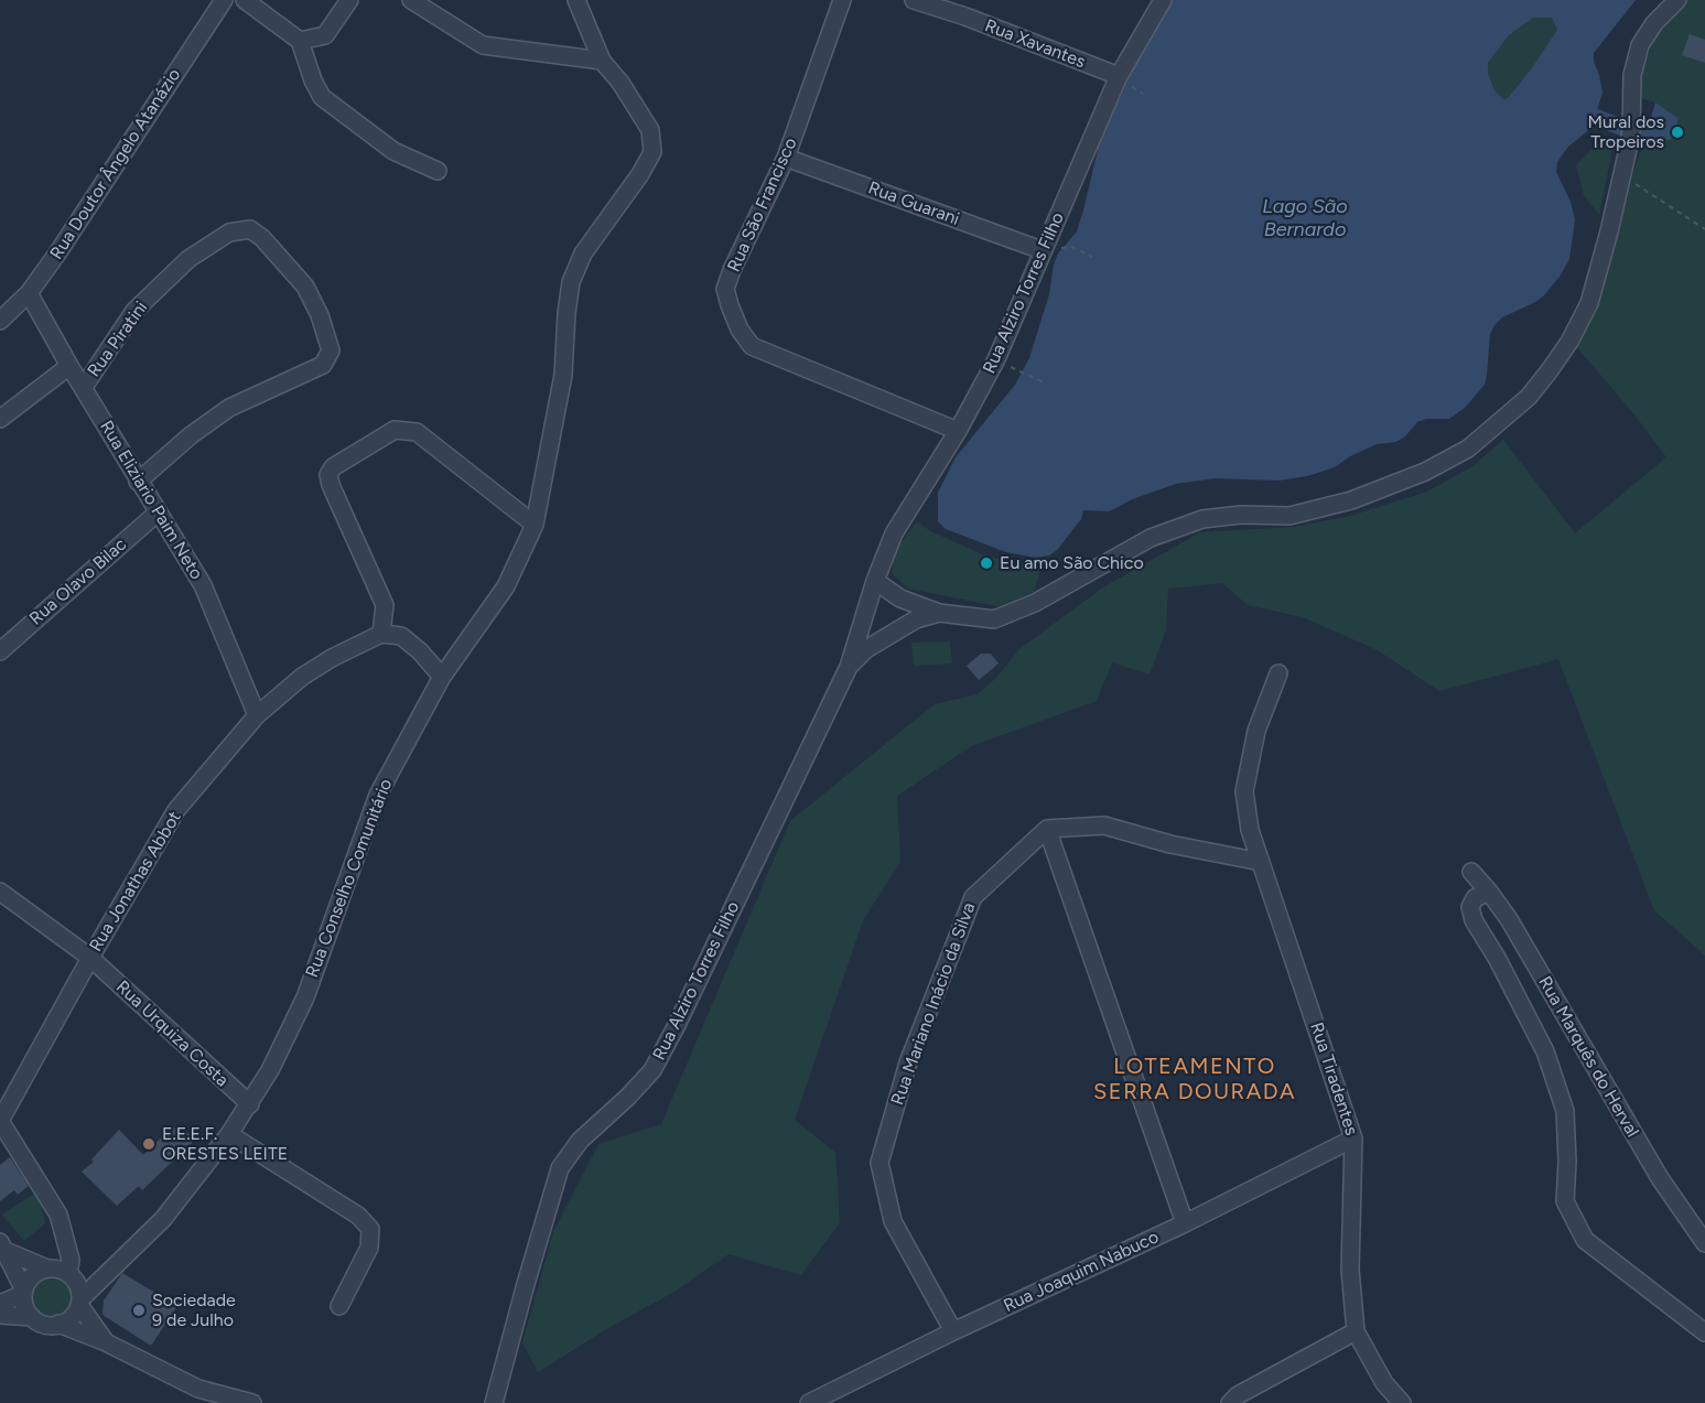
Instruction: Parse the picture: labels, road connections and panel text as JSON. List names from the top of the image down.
{
  "streets": {
    "street": [
      "Rua Xavantes",
      "Rua Doutor Ângelo Atanázio",
      "Rua Guarani",
      "Rua São Francisco",
      "Rua Alziro Torres Filho",
      "Rua Piratini",
      "Rua Eliziario Paim Neto",
      "Rua Olavo Bilac",
      "Rua Conselho Comunitário",
      "Rua Jonathas Abbot",
      "Rua Mariano Inácio da Silva",
      "Rua Urquiza Costa",
      "Rua Marquês do Herval",
      "Rua Tiradentes",
      "Rua Joaquim Nabuco"
    ]
  },
  "crossings": [
    ["Rua Xavantes", "Rua Alziro Torres Filho"],
    ["Rua Doutor Ângelo Atanázio", "Rua Eliziario Paim Neto"],
    ["Rua Guarani", "Rua São Francisco"],
    ["Rua Guarani", "Rua Alziro Torres Filho"],
    ["Rua São Francisco", "Rua Alziro Torres Filho"],
    ["Rua Piratini", "Rua Eliziario Paim Neto"],
    ["Rua Eliziario Paim Neto", "Rua Olavo Bilac"],
    ["Rua Eliziario Paim Neto", "Rua Jonathas Abbot"],
    ["Rua Conselho Comunitário", "Rua Urquiza Costa"],
    ["Rua Jonathas Abbot", "Rua Urquiza Costa"],
    ["Rua Mariano Inácio da Silva", "Rua Joaquim Nabuco"],
    ["Rua Tiradentes", "Rua Joaquim Nabuco"]
  ],
  "districts": ["LOTEAMENTO SERRA DOURADA"],
  "water": ["Lago São Bernardo"],
  "places": [
    "Mural dos Tropeiros",
    "Eu amo São Chico",
    "E.E.E.F. ORESTES LEITE",
    "Sociedade 9 de Julho"
  ]
}
